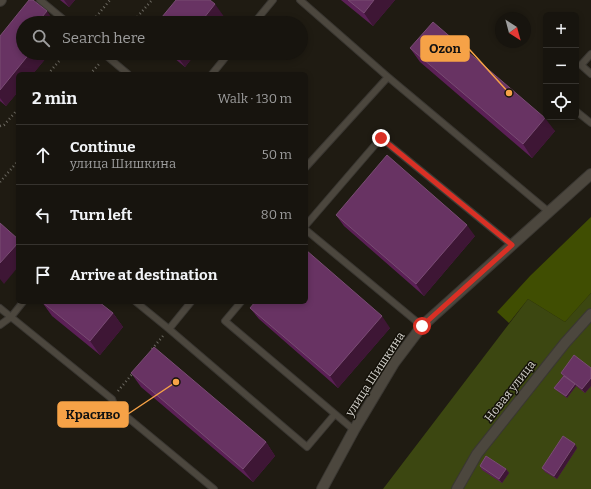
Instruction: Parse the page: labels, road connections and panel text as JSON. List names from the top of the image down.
{
  "streets": {
    "street": ["улица Шишкина", "Новая улица"]
  },
  "places": ["Ozon", "Красиво"],
  "north": "bottom right",
  "page": {
    "map_buttons": ["+", "−"],
    "search": "Search here",
    "heading": ["2 min", "Walk · 130 m"],
    "list": [
      ["Continue", "улица Шишкина", "50 m"],
      ["Turn left", "80 m"],
      "Arrive at destination"
    ]
  }
}
